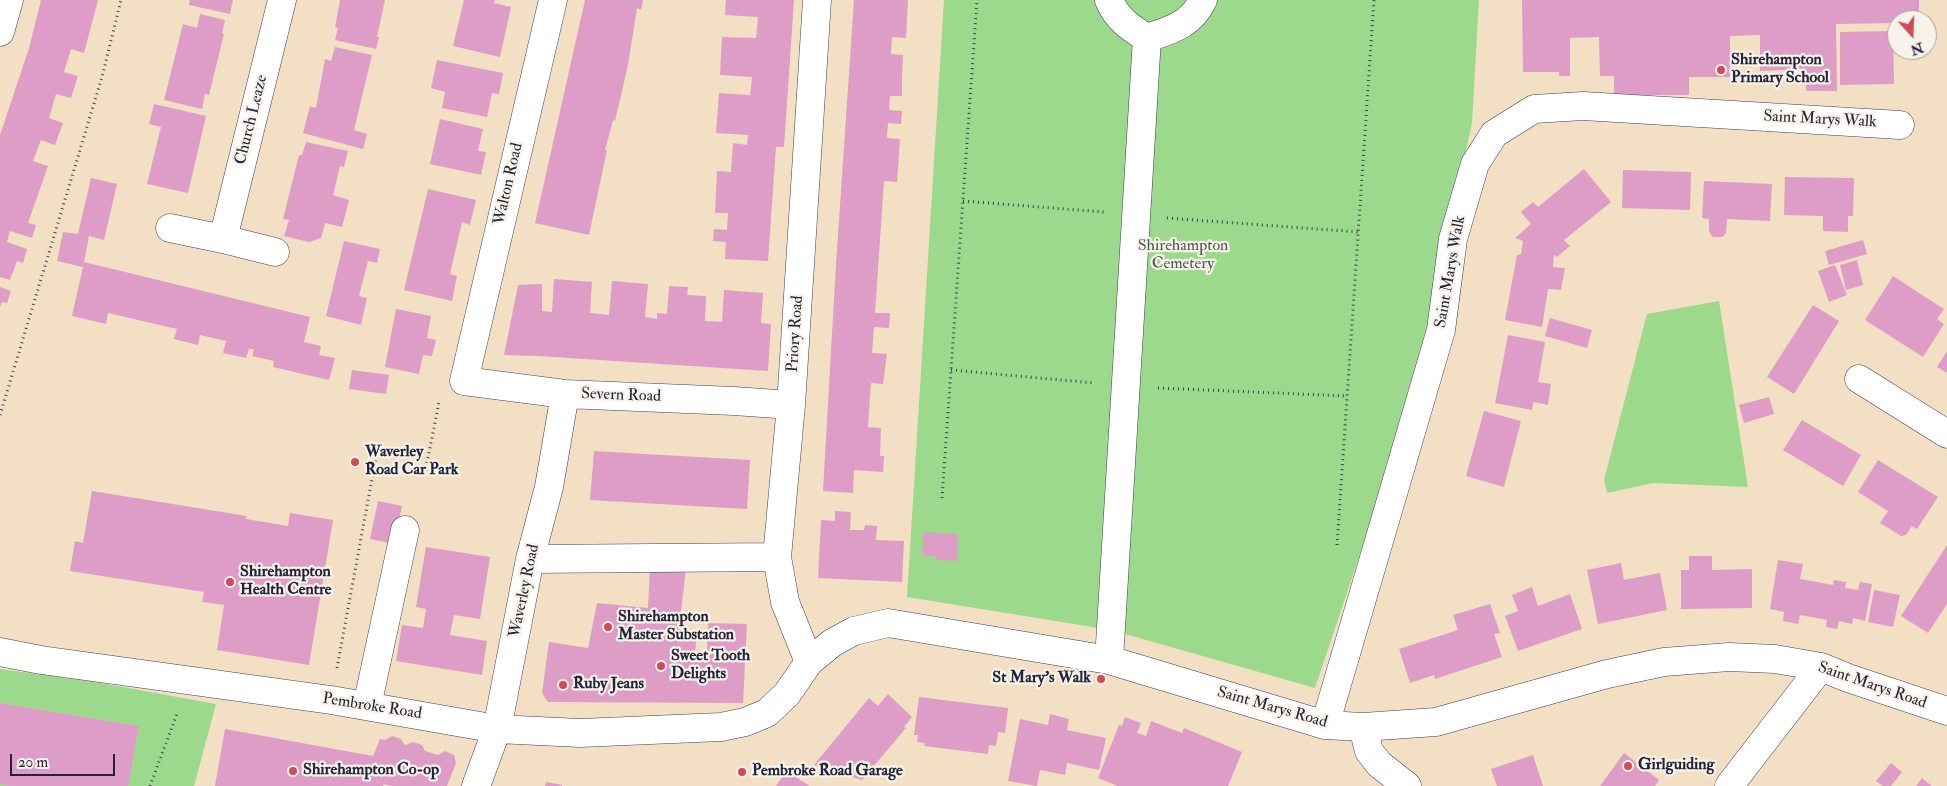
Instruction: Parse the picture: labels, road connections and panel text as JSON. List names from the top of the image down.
{
  "streets": {
    "street": [
      "Church Leaze",
      "Saint Marys Walk",
      "Walton Road",
      "Priory Road",
      "Severn Road",
      "Waverley Road",
      "Saint Marys Road",
      "Pembroke Road"
    ]
  },
  "crossings": [
    ["Saint Marys Walk", "Saint Marys Road"],
    ["Walton Road", "Severn Road"],
    ["Priory Road", "Severn Road"],
    ["Priory Road", "Saint Marys Road"],
    ["Severn Road", "Waverley Road"],
    ["Waverley Road", "Pembroke Road"],
    ["Saint Marys Road", "Pembroke Road"]
  ],
  "parks": ["Shirehampton Cemetery"],
  "places": [
    "Shirehampton Primary School",
    "Waverley Road Car Park",
    "Shirehampton Health Centre",
    "Shirehampton Master Substation",
    "Sweet Tooth Delights",
    "St Mary's Walk",
    "Ruby Jeans",
    "Girlguiding",
    "Shirehampton Co-op",
    "Pembroke Road Garage"
  ],
  "scale_bar": "20 m",
  "north": "bottom"
}
